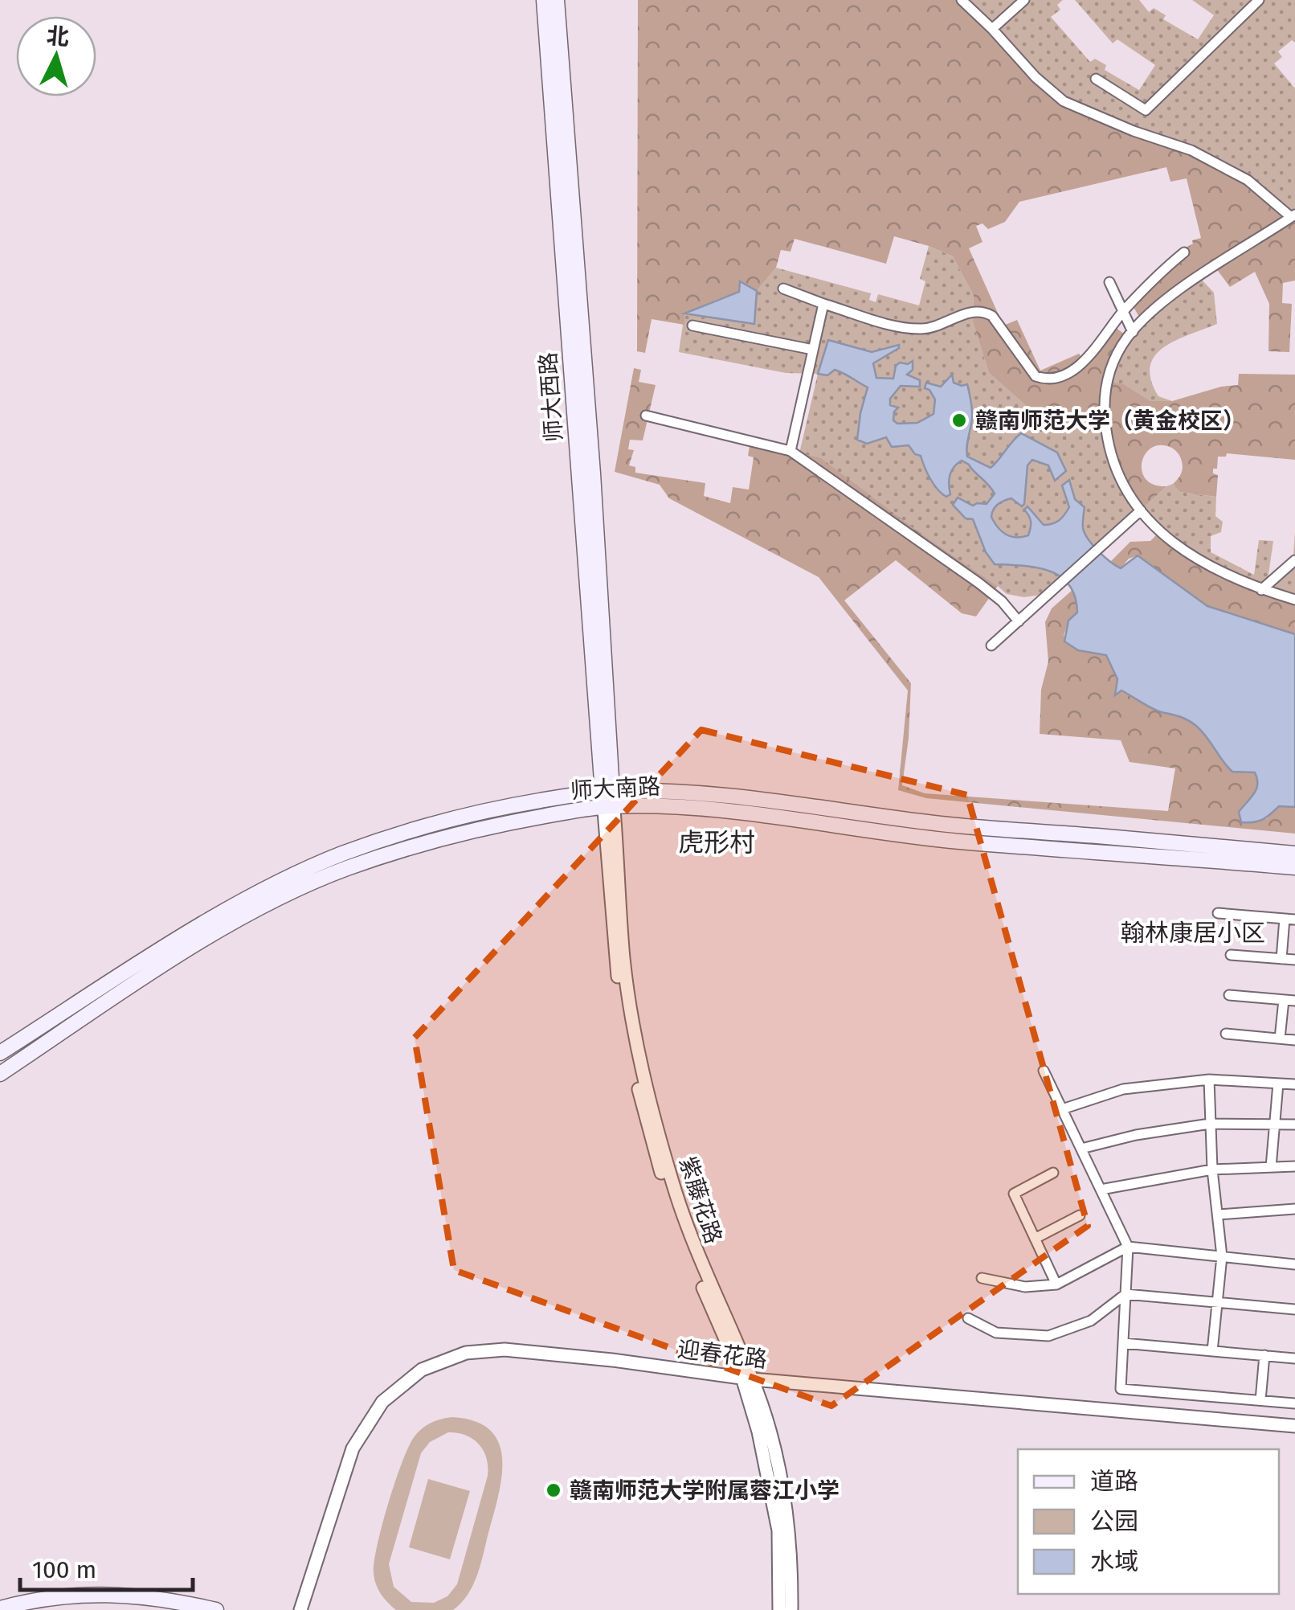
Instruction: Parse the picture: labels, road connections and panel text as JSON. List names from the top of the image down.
{
  "streets": {
    "main road": ["师大西路", "师大南路"],
    "street": ["紫藤花路", "迎春花路"]
  },
  "crossings": [
    ["师大西路", "师大南路"],
    ["师大西路", "紫藤花路"],
    ["师大南路", "紫藤花路"],
    ["紫藤花路", "迎春花路"]
  ],
  "districts": ["虎形村", "翰林康居小区"],
  "places": ["赣南师范大学（黄金校区）", "赣南师范大学附属蓉江小学"],
  "legend": ["道路", "公园", "水域"],
  "scale_bar": "100 m",
  "north": "top"
}
